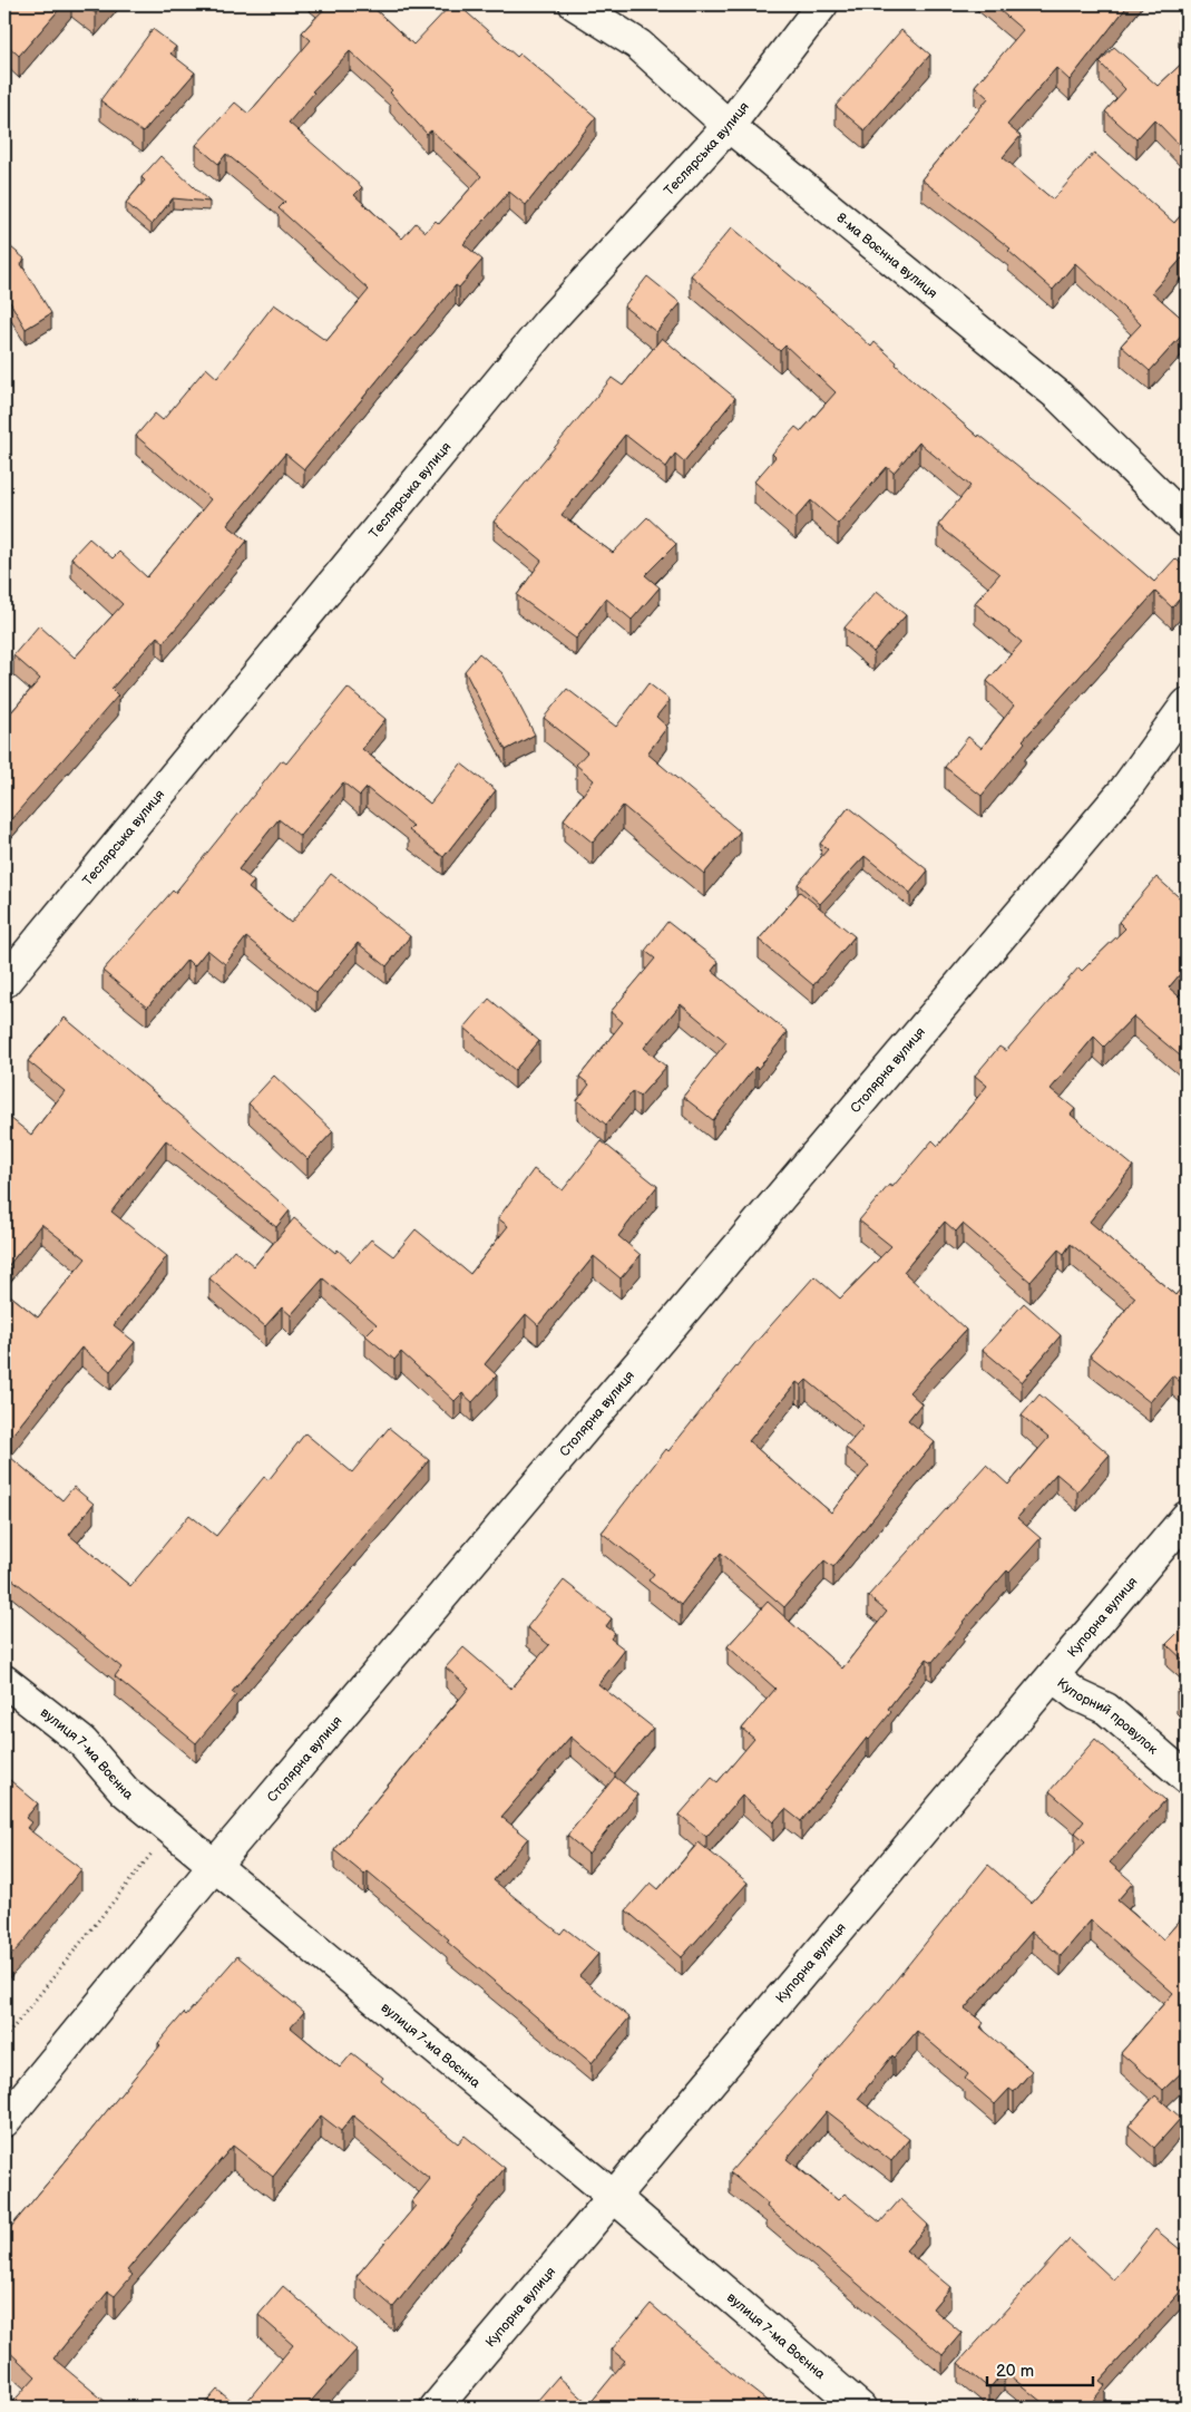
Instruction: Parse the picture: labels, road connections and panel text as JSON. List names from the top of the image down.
{
  "streets": {
    "street": [
      "Теслярська вулиця",
      "8-ма Воєнна вулиця",
      "Столярна вулиця",
      "Купорна вулиця",
      "Купорний провулок",
      "вулиця 7-ма Воєнна"
    ]
  },
  "crossings": [
    ["Теслярська вулиця", "8-ма Воєнна вулиця"],
    ["Столярна вулиця", "вулиця 7-ма Воєнна"],
    ["Купорна вулиця", "Купорний провулок"],
    ["Купорна вулиця", "вулиця 7-ма Воєнна"]
  ],
  "scale_bar": "20 m"
}
